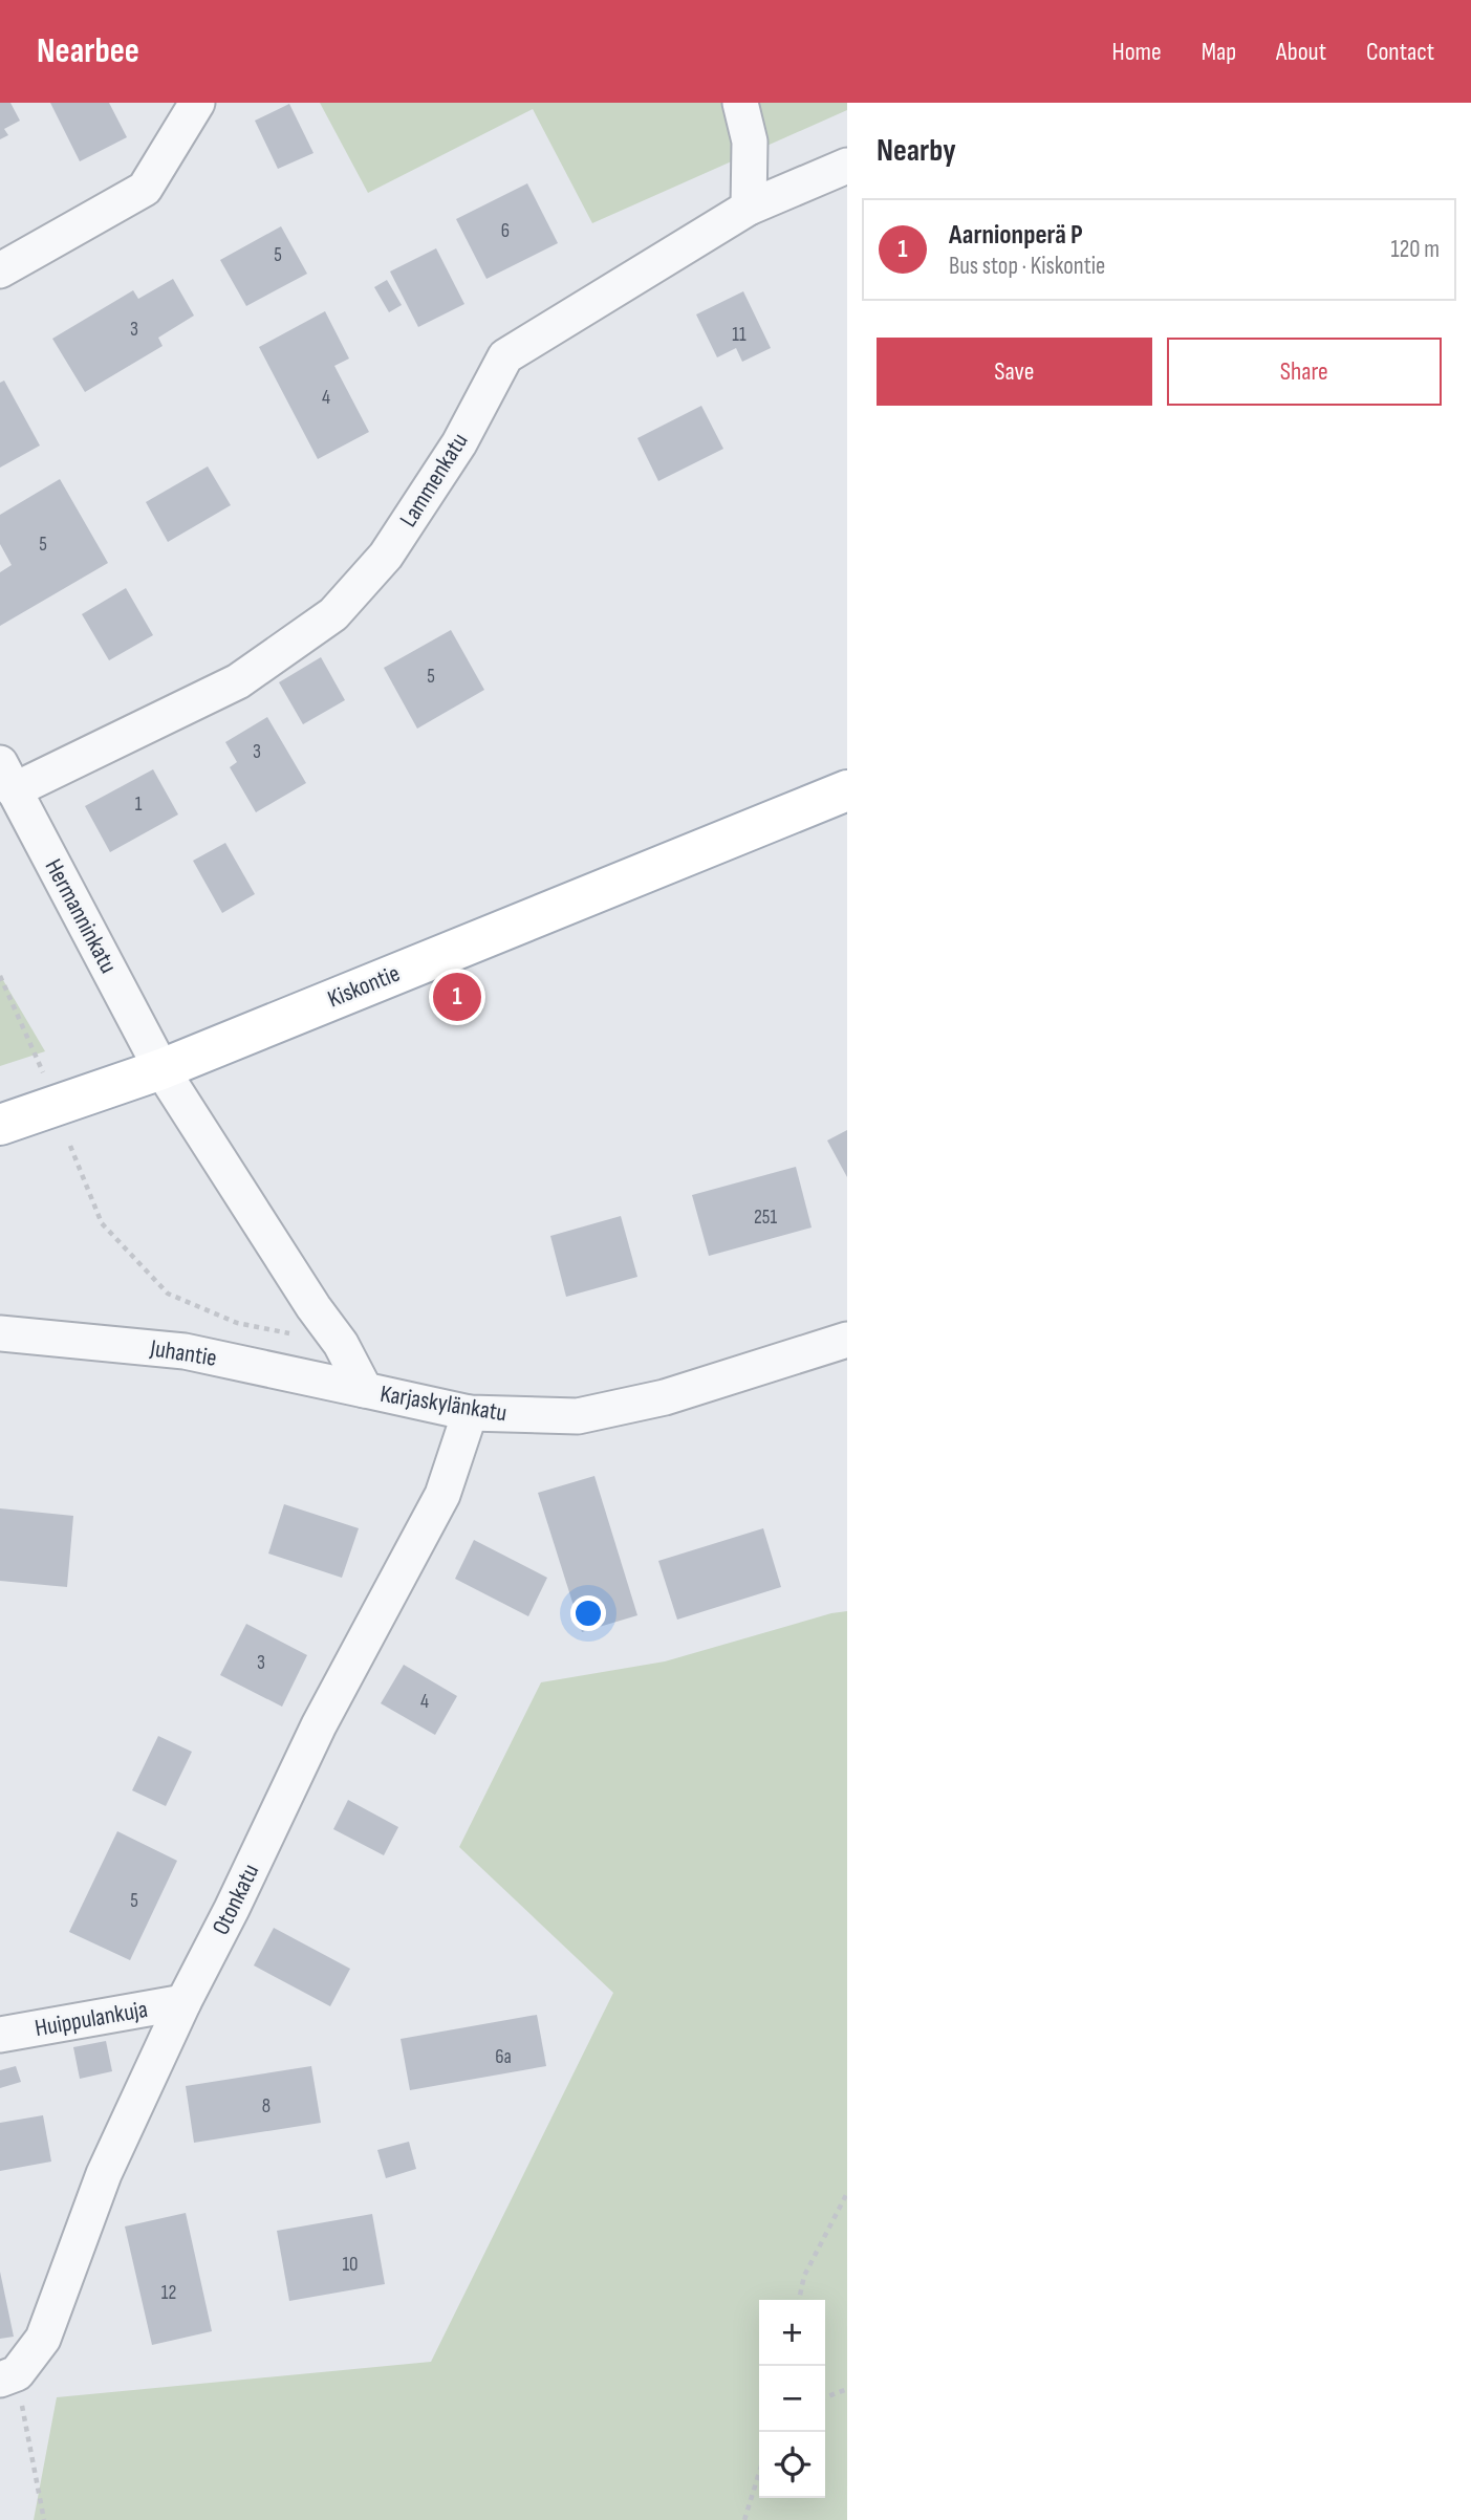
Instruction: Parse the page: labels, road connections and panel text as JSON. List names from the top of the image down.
{
  "streets": {
    "main road": ["Kiskontie"],
    "street": [
      "Lammenkatu",
      "Hermanninkatu",
      "Juhantie",
      "Karjaskylänkatu",
      "Otonkatu",
      "Huippulankuja"
    ]
  },
  "crossings": [
    ["Lammenkatu", "Hermanninkatu"],
    ["Hermanninkatu", "Kiskontie"],
    ["Hermanninkatu", "Karjaskylänkatu"],
    ["Kiskontie", "Karjaskylänkatu"],
    ["Juhantie", "Karjaskylänkatu"],
    ["Karjaskylänkatu", "Otonkatu"],
    ["Otonkatu", "Huippulankuja"]
  ],
  "house_numbers": [
    "6",
    "5",
    "3",
    "11",
    "4",
    "5",
    "5",
    "3",
    "1",
    "251",
    "3",
    "4",
    "5",
    "6a",
    "8",
    "10",
    "12"
  ],
  "page": {
    "header": "Nearbee",
    "nav": [
      "Home",
      "Map",
      "About",
      "Contact"
    ],
    "heading": "Nearby",
    "list": [
      {
        "mark": "1",
        "name": "Aarnionperä P",
        "note": "Bus stop · Kiskontie",
        "value": "120 m"
      }
    ],
    "buttons": ["Save", "Share"],
    "pins": "1",
    "map_buttons": ["+", "−"]
  }
}
